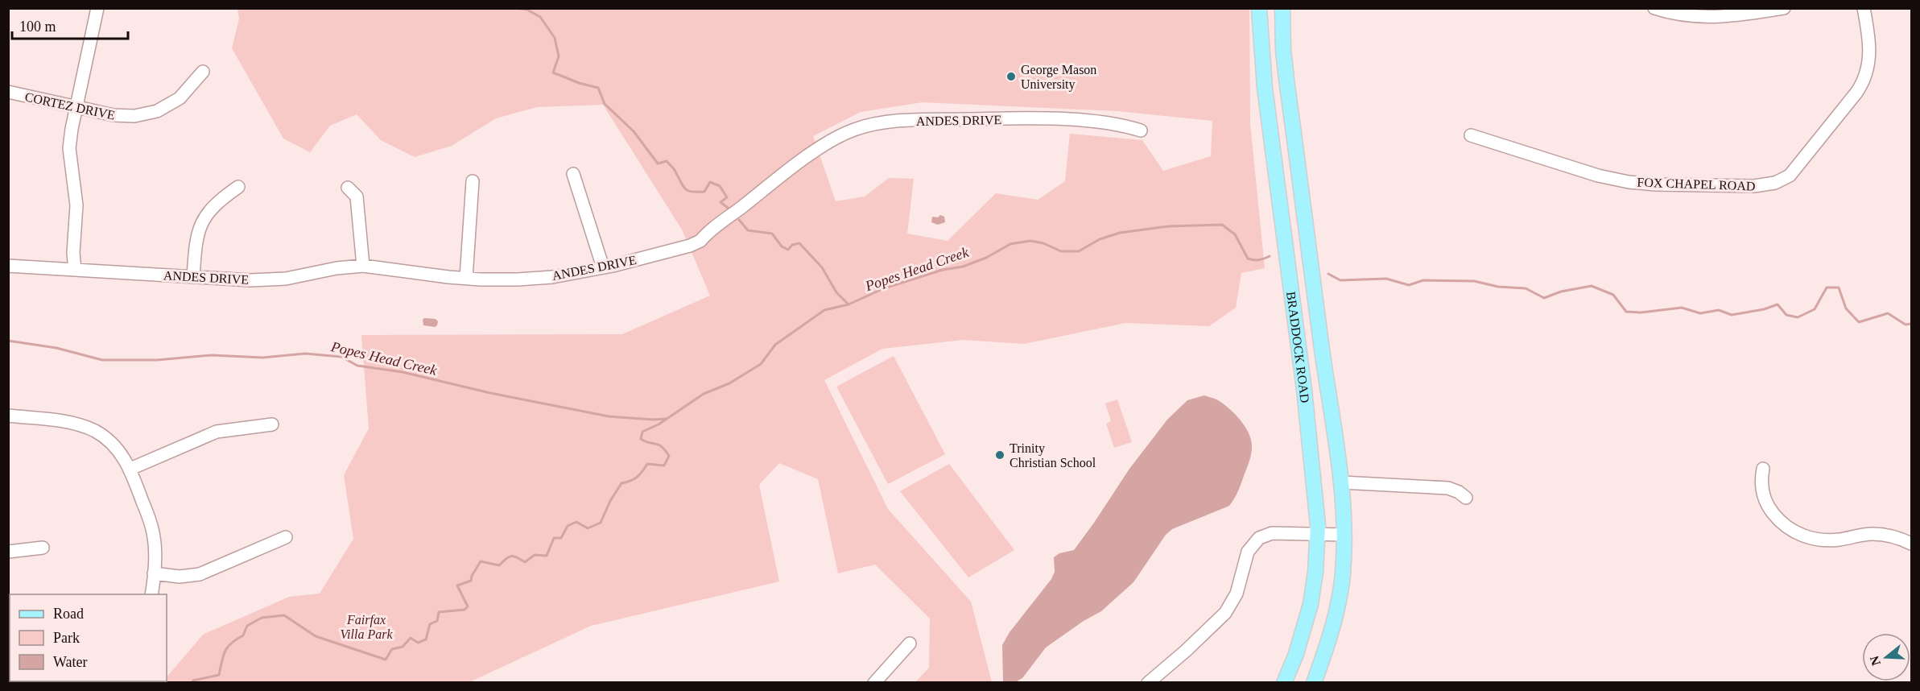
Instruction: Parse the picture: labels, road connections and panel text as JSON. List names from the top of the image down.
{
  "streets": {
    "main road": ["BRADDOCK ROAD"],
    "street": ["CORTEZ DRIVE", "ANDES DRIVE", "FOX CHAPEL ROAD"]
  },
  "water": ["Popes Head Creek"],
  "parks": ["Fairfax Villa Park"],
  "places": ["George Mason University", "Trinity Christian School"],
  "legend": ["Road", "Park", "Water"],
  "scale_bar": "100 m",
  "north": "left"
}
